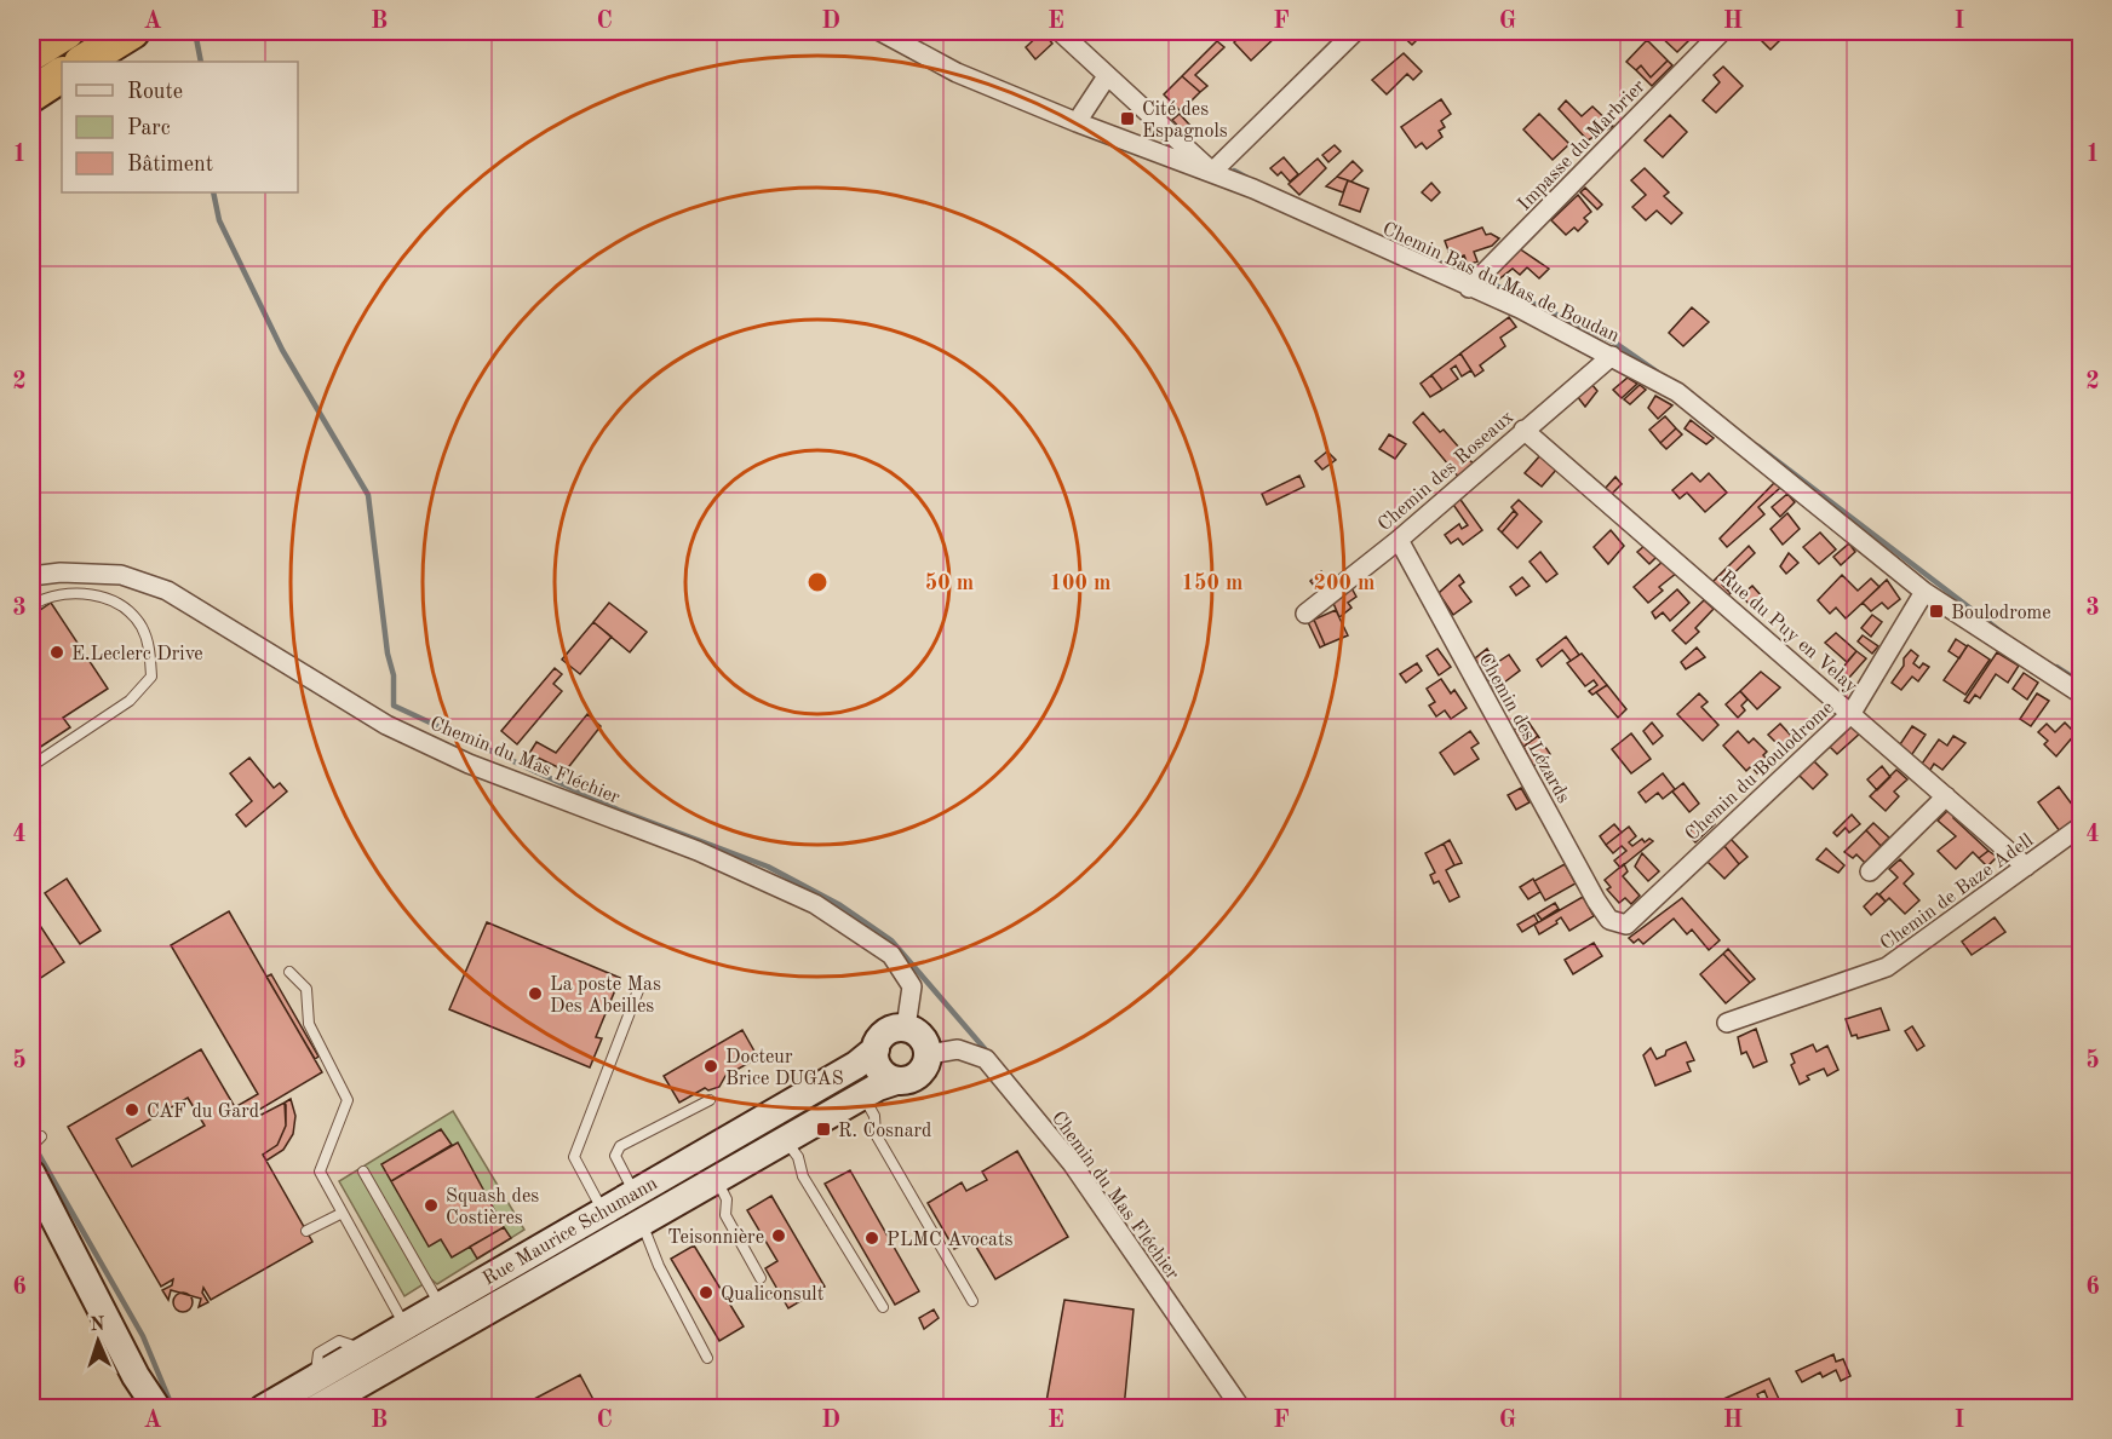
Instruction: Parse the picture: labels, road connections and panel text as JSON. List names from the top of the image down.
{
  "streets": {
    "main road": ["Rue Maurice Schumann"],
    "street": [
      "Impasse du Marbrier",
      "Chemin Bas du Mas de Boudan",
      "Chemin des Roseaux",
      "Rue du Puy en Velay",
      "Chemin des Lézards",
      "Chemin du Mas Fléchier",
      "Chemin du Boulodrome",
      "Chemin de Baze Adell"
    ]
  },
  "crossings": [
    ["Impasse du Marbrier", "Chemin Bas du Mas de Boudan"],
    ["Chemin Bas du Mas de Boudan", "Chemin des Roseaux"],
    ["Chemin Bas du Mas de Boudan", "Chemin du Boulodrome"],
    ["Chemin des Roseaux", "Rue du Puy en Velay"],
    ["Chemin des Roseaux", "Chemin des Lézards"],
    ["Rue du Puy en Velay", "Chemin du Boulodrome"],
    ["Rue du Puy en Velay", "Chemin de Baze Adell"],
    ["Chemin des Lézards", "Chemin du Boulodrome"],
    ["Chemin du Mas Fléchier", "Rue Maurice Schumann"]
  ],
  "places": {
    "transit": ["Cité des Espagnols", "Boulodrome", "R. Cosnard"],
    "other": [
      "E.Leclerc Drive",
      "La poste Mas Des Abeilles",
      "Docteur Brice DUGAS",
      "CAF du Gard",
      "Squash des Costières",
      "Teisonnière",
      "PLMC Avocats",
      "Qualiconsult"
    ]
  },
  "legend": ["Route", "Parc", "Bâtiment"],
  "north": "top",
  "grid": {
    "columns": [
      "A",
      "B",
      "C",
      "D",
      "E",
      "F",
      "G",
      "H",
      "I"
    ],
    "rows": [
      "1",
      "2",
      "3",
      "4",
      "5",
      "6"
    ]
  },
  "rings": [
    "50 m",
    "100 m",
    "150 m",
    "200 m"
  ]
}
